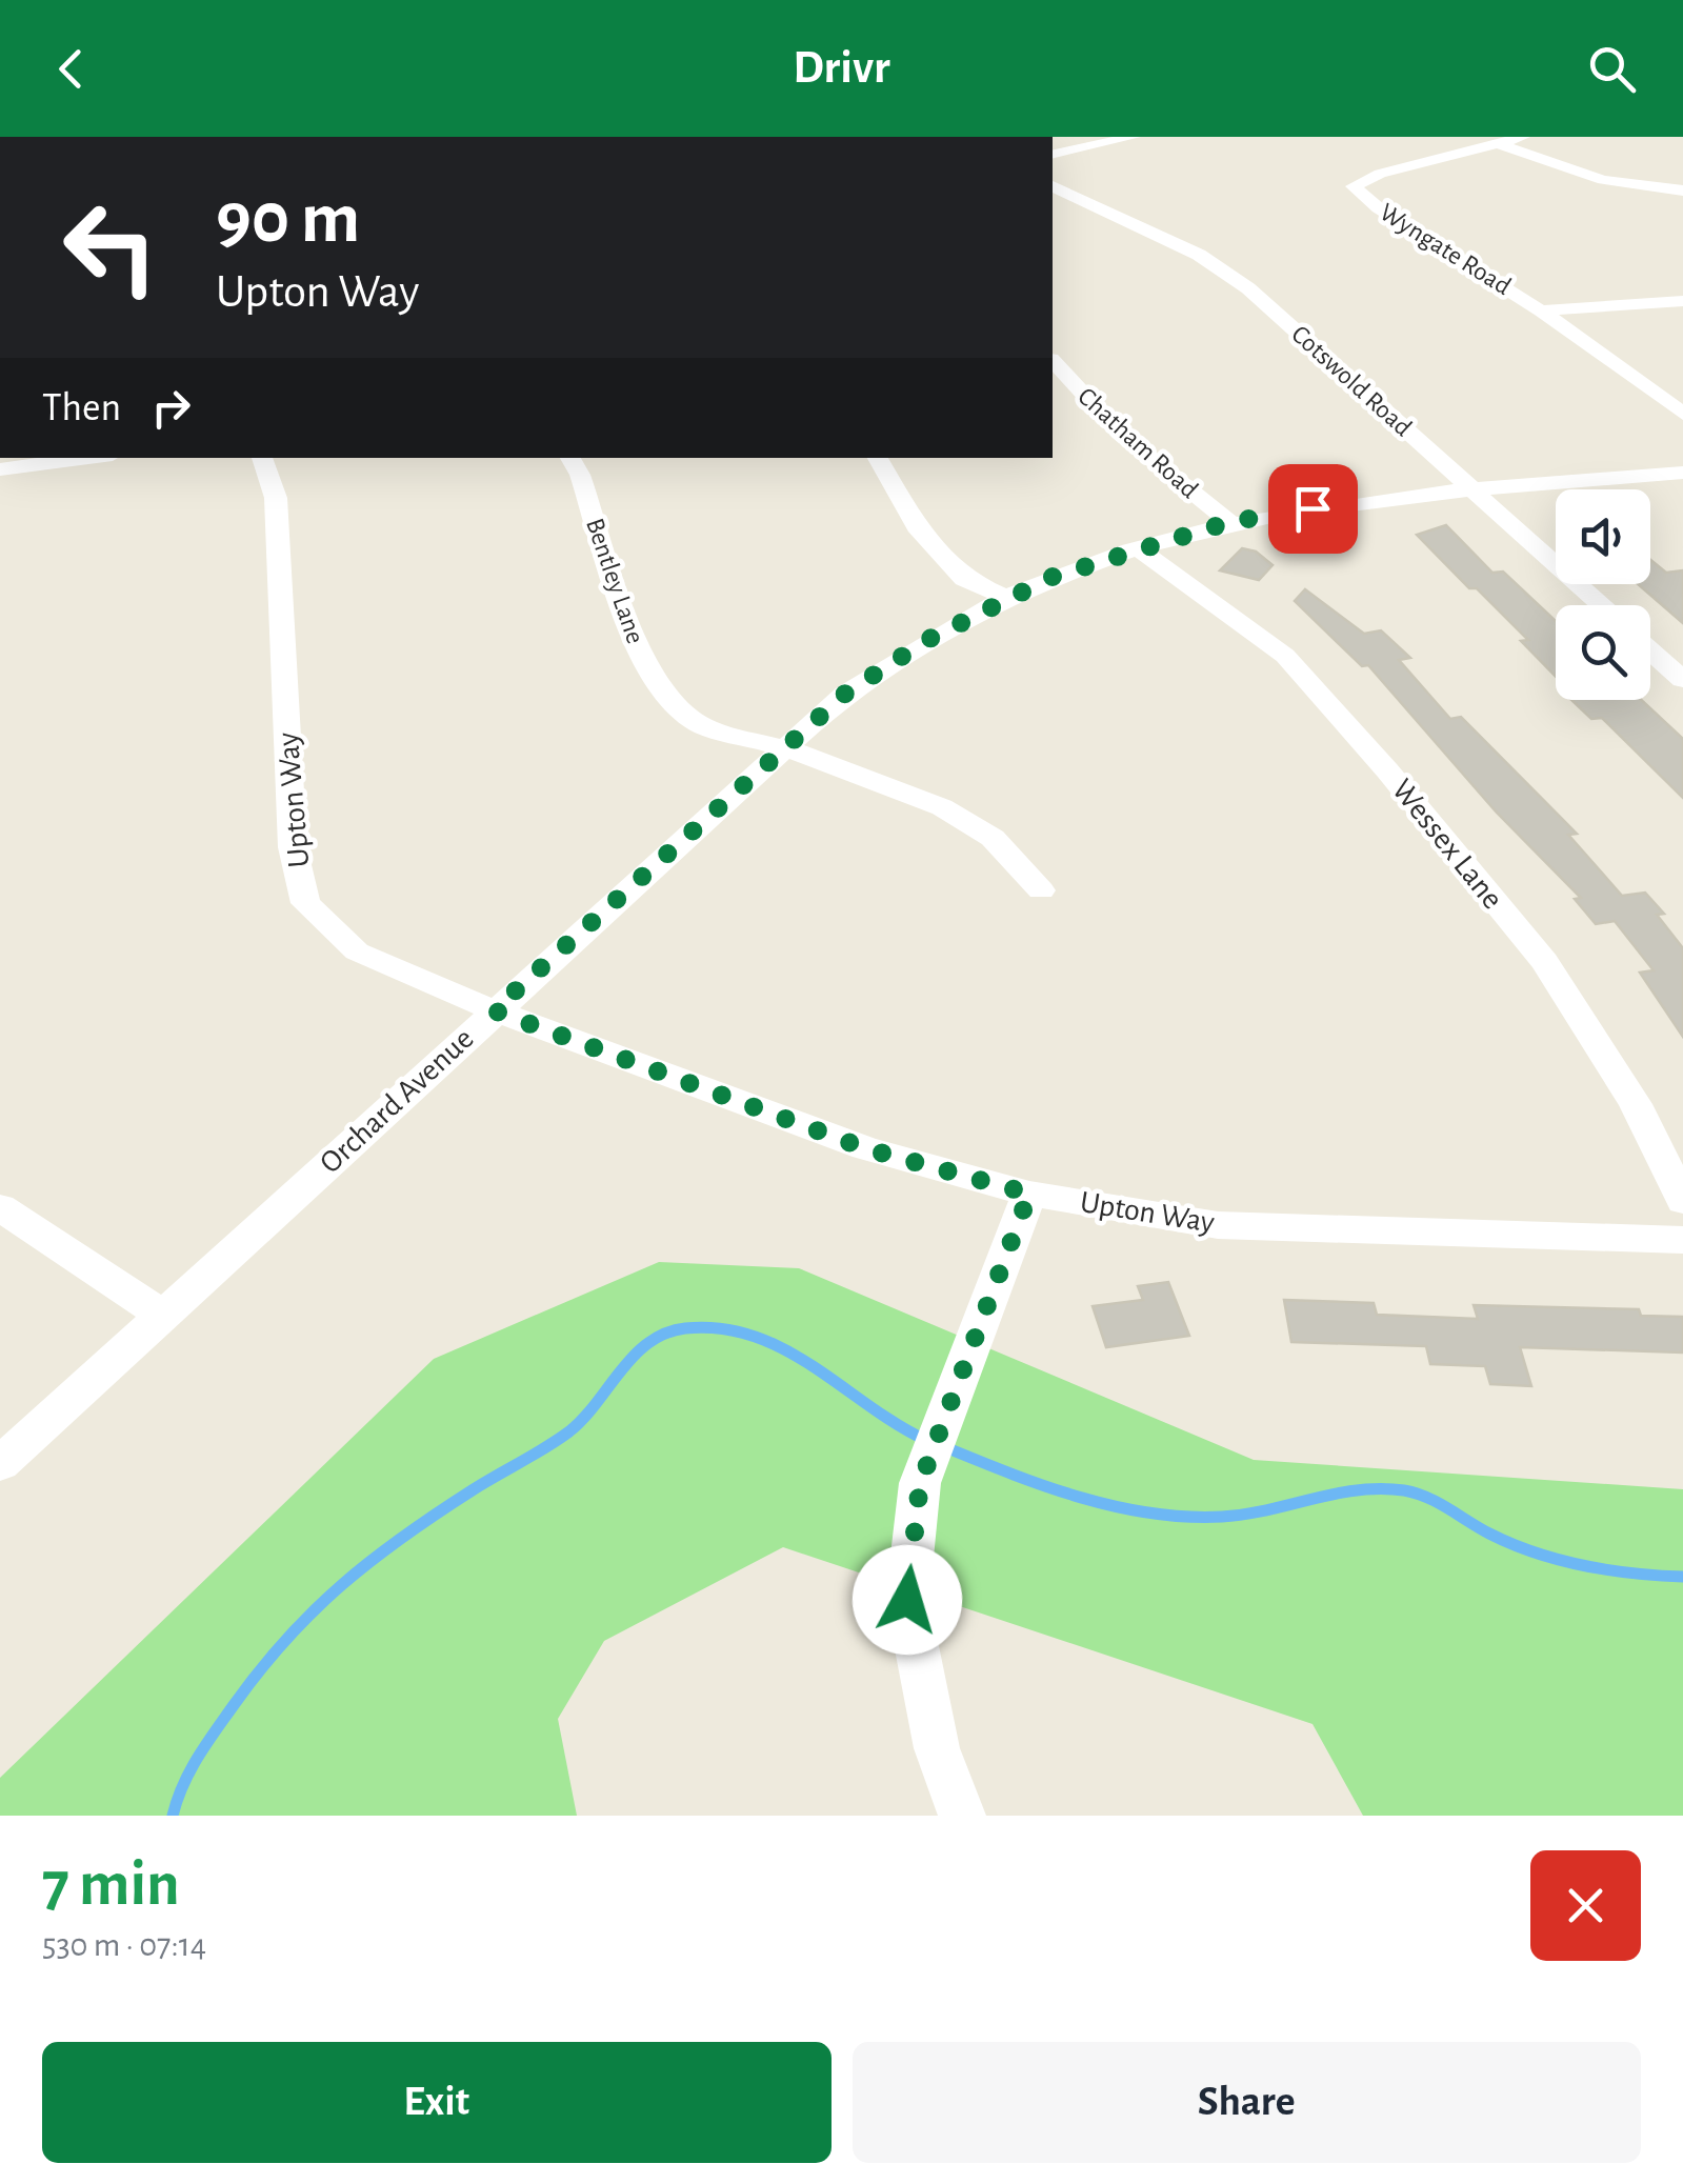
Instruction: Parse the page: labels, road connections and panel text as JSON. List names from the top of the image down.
{
  "streets": {
    "street": [
      "Wyngate Road",
      "Cotswold Road",
      "Chatham Road",
      "Bentley Lane",
      "Upton Way",
      "Wessex Lane",
      "Orchard Avenue"
    ]
  },
  "crossings": [
    ["Cotswold Road", "Orchard Avenue"],
    ["Chatham Road", "Orchard Avenue"],
    ["Bentley Lane", "Orchard Avenue"],
    ["Upton Way", "Orchard Avenue"],
    ["Wessex Lane", "Orchard Avenue"]
  ],
  "page": {
    "header": "Drivr",
    "turn": ["90 m", "Upton Way"],
    "then": "Then",
    "heading": ["7 min", "530 m · 07:14"],
    "buttons": ["Exit", "Share"]
  }
}
